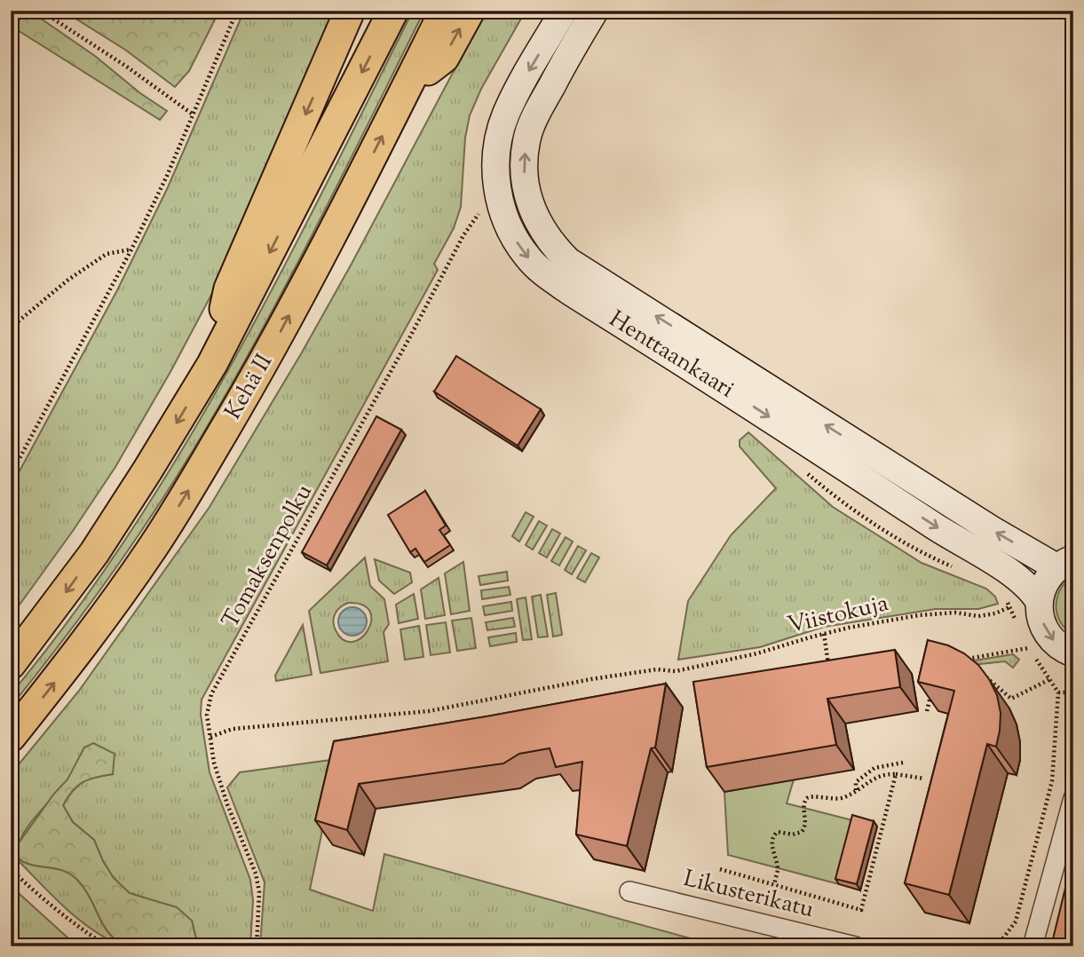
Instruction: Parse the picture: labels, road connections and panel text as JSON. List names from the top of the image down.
{
  "streets": {
    "highway": ["Kehä II"],
    "main road": ["Henttaankaari"],
    "street": ["Likusterikatu"],
    "path": ["Tomaksenpolku", "Viistokuja"]
  },
  "crossings": [
    ["Tomaksenpolku", "Viistokuja"]
  ]
}
